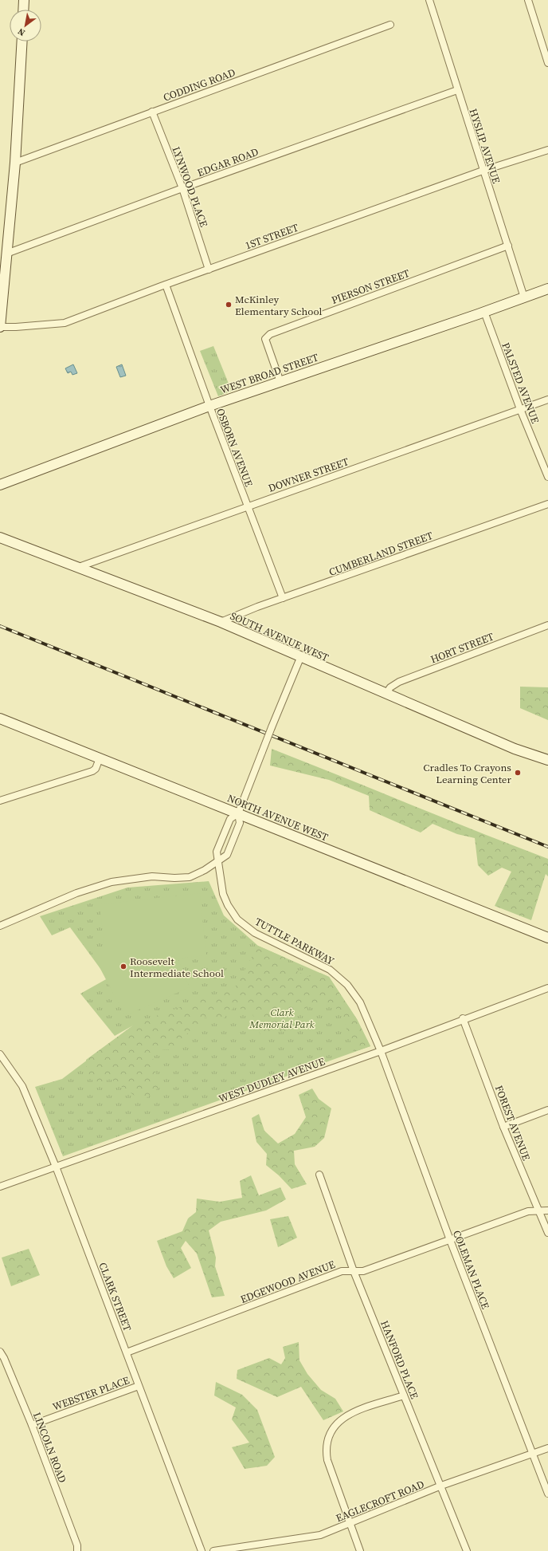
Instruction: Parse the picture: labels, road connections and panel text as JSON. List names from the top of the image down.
{
  "streets": {
    "main road": ["WEST BROAD STREET", "SOUTH AVENUE WEST", "NORTH AVENUE WEST"],
    "street": [
      "CODDING ROAD",
      "HYSLIP AVENUE",
      "EDGAR ROAD",
      "LYNWOOD PLACE",
      "1ST STREET",
      "PIERSON STREET",
      "PALSTED AVENUE",
      "OSBORN AVENUE",
      "DOWNER STREET",
      "CUMBERLAND STREET",
      "HORT STREET",
      "TUTTLE PARKWAY",
      "WEST DUDLEY AVENUE",
      "FOREST AVENUE",
      "COLEMAN PLACE",
      "EDGEWOOD AVENUE",
      "CLARK STREET",
      "HANFORD PLACE",
      "WEBSTER PLACE",
      "LINCOLN ROAD",
      "EAGLECROFT ROAD"
    ]
  },
  "crossings": [
    ["CODDING ROAD", "LYNWOOD PLACE"],
    ["HYSLIP AVENUE", "EDGAR ROAD"],
    ["HYSLIP AVENUE", "1ST STREET"],
    ["HYSLIP AVENUE", "PIERSON STREET"],
    ["HYSLIP AVENUE", "WEST BROAD STREET"],
    ["EDGAR ROAD", "LYNWOOD PLACE"],
    ["LYNWOOD PLACE", "1ST STREET"],
    ["1ST STREET", "OSBORN AVENUE"],
    ["PIERSON STREET", "WEST BROAD STREET"],
    ["WEST BROAD STREET", "PALSTED AVENUE"],
    ["WEST BROAD STREET", "OSBORN AVENUE"],
    ["PALSTED AVENUE", "DOWNER STREET"],
    ["OSBORN AVENUE", "DOWNER STREET"],
    ["OSBORN AVENUE", "CUMBERLAND STREET"],
    ["DOWNER STREET", "SOUTH AVENUE WEST"],
    ["CUMBERLAND STREET", "SOUTH AVENUE WEST"],
    ["SOUTH AVENUE WEST", "HORT STREET"],
    ["SOUTH AVENUE WEST", "TUTTLE PARKWAY"],
    ["NORTH AVENUE WEST", "TUTTLE PARKWAY"],
    ["TUTTLE PARKWAY", "WEST DUDLEY AVENUE"],
    ["TUTTLE PARKWAY", "COLEMAN PLACE"],
    ["WEST DUDLEY AVENUE", "FOREST AVENUE"],
    ["WEST DUDLEY AVENUE", "COLEMAN PLACE"],
    ["WEST DUDLEY AVENUE", "CLARK STREET"],
    ["FOREST AVENUE", "EDGEWOOD AVENUE"],
    ["COLEMAN PLACE", "EDGEWOOD AVENUE"],
    ["COLEMAN PLACE", "EAGLECROFT ROAD"],
    ["EDGEWOOD AVENUE", "CLARK STREET"],
    ["EDGEWOOD AVENUE", "HANFORD PLACE"],
    ["CLARK STREET", "WEBSTER PLACE"],
    ["HANFORD PLACE", "EAGLECROFT ROAD"],
    ["WEBSTER PLACE", "LINCOLN ROAD"]
  ],
  "parks": ["Clark Memorial Park"],
  "places": ["McKinley Elementary School", "Cradles To Crayons Learning Center", "Roosevelt Intermediate School"],
  "north": "bottom left"
}
